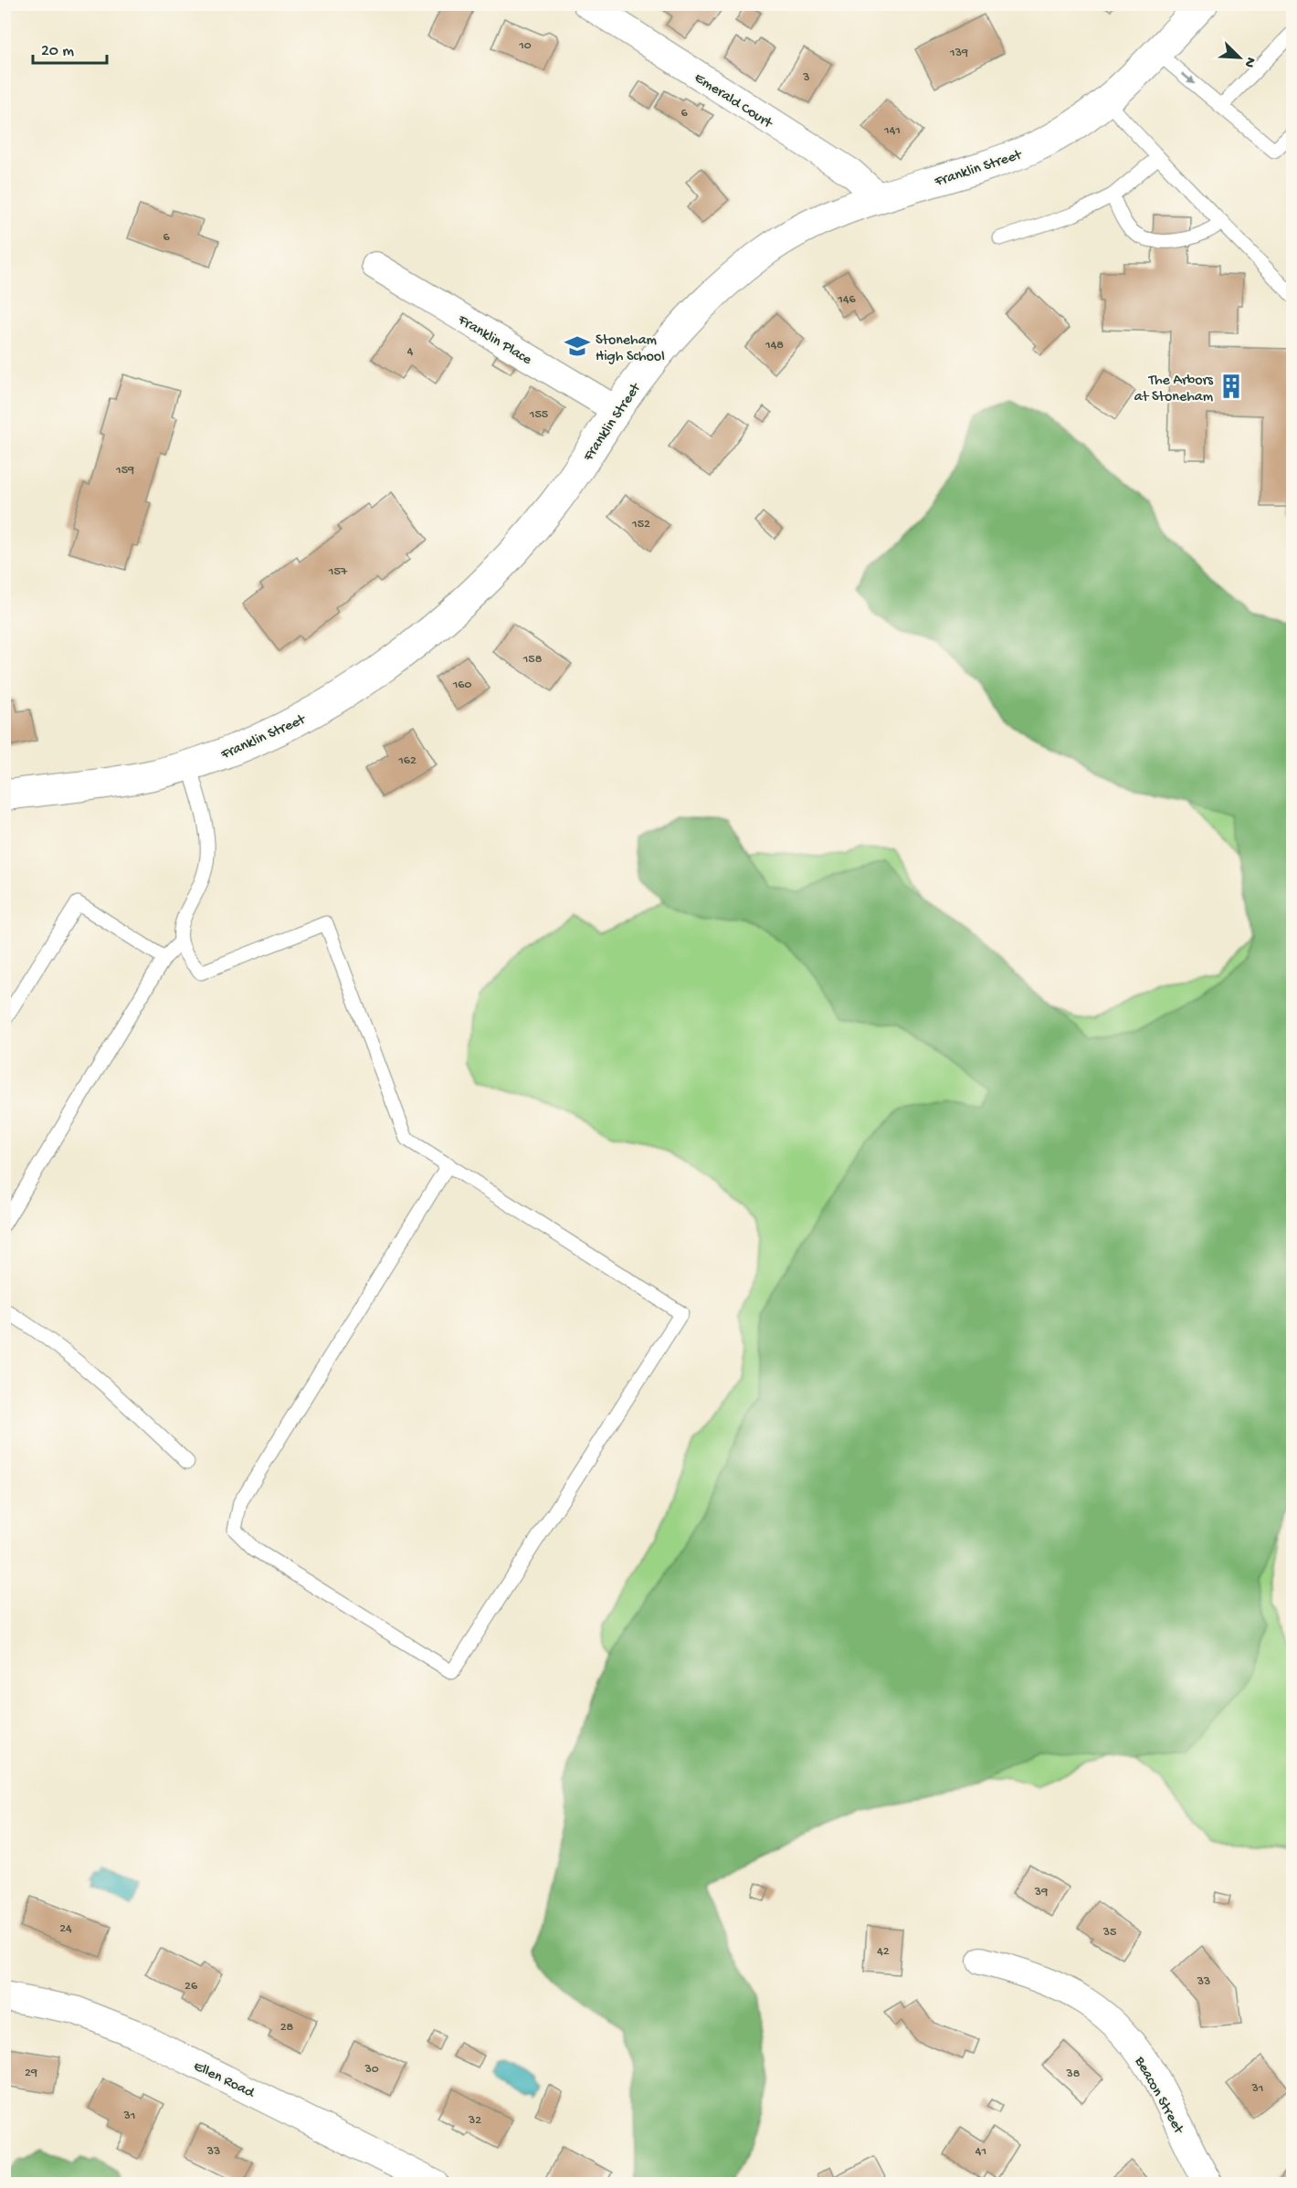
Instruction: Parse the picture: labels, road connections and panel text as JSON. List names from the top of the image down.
{
  "streets": {
    "main road": ["Franklin Street"],
    "street": [
      "Emerald Court",
      "Franklin Place",
      "Ellen Road",
      "Beacon Street"
    ]
  },
  "crossings": [
    ["Emerald Court", "Franklin Street"],
    ["Franklin Street", "Franklin Place"]
  ],
  "places": {
    "school or university": ["Stoneham High School"],
    "building": ["The Arbors at Stoneham"]
  },
  "house_numbers": [
    "10",
    "139",
    "3",
    "6",
    "141",
    "6",
    "146",
    "148",
    "4",
    "155",
    "159",
    "152",
    "157",
    "158",
    "160",
    "162",
    "39",
    "24",
    "35",
    "42",
    "33",
    "26",
    "28",
    "30",
    "29",
    "38",
    "31",
    "31",
    "32",
    "33",
    "41"
  ],
  "scale_bar": "20 m",
  "north": "bottom right"
}
